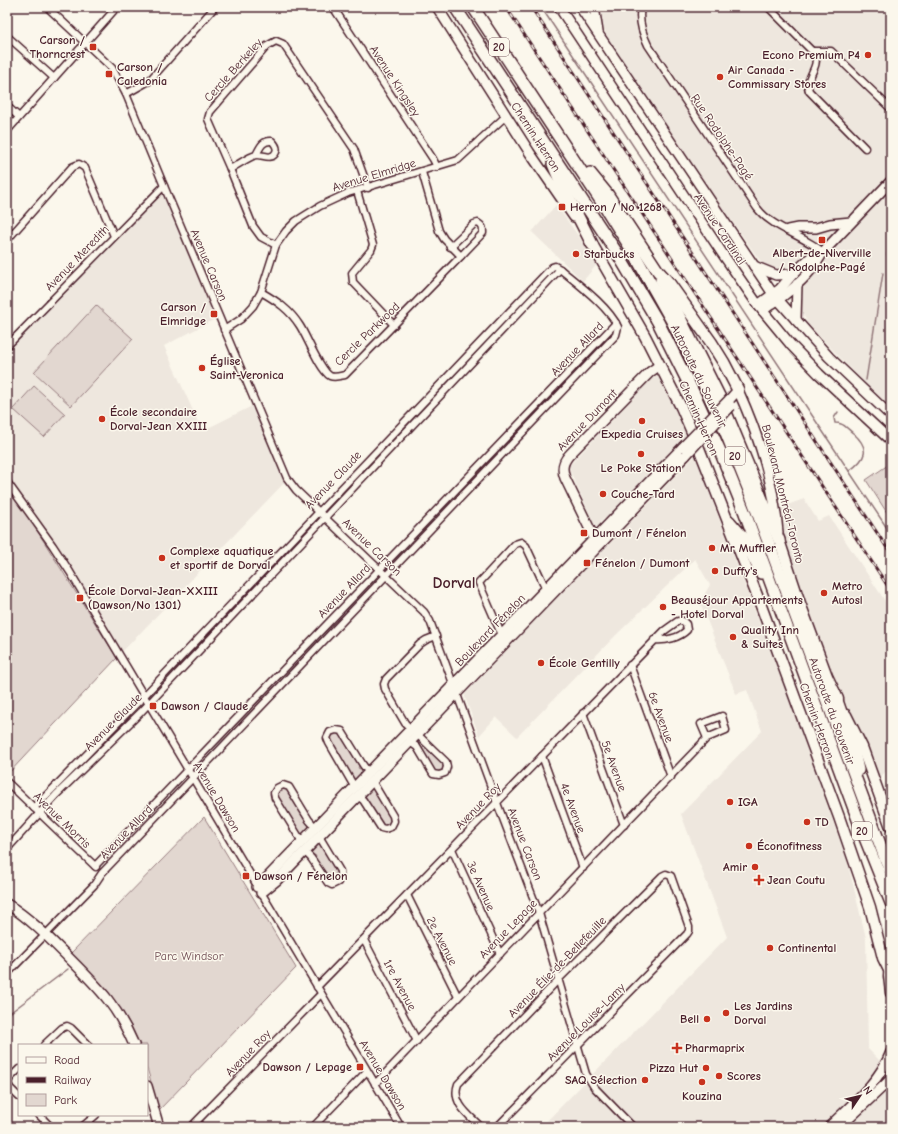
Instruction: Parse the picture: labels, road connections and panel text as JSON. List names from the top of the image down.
{
  "streets": {
    "highway": ["20", "Autoroute du Souvenir"],
    "main road": ["Chemin Herron", "Boulevard Montréal-Toronto"],
    "street": [
      "Cercle Berkeley",
      "Avenue Kingsley",
      "Rue Rodolphe-Pagé",
      "Avenue Elmridge",
      "Avenue Cardinal",
      "Avenue Meredith",
      "Avenue Carson",
      "Cercle Parkwood",
      "Avenue Allard",
      "Avenue Dumont",
      "Avenue Claude",
      "Boulevard Fénelon",
      "6e Avenue",
      "5e Avenue",
      "Avenue Dawson",
      "Avenue Roy",
      "4e Avenue",
      "Avenue Morris",
      "3e Avenue",
      "Avenue Lepage",
      "2e Avenue",
      "Avenue Élie-de-Bellefeuille",
      "1re Avenue",
      "Avenue Louise-Lamy"
    ]
  },
  "crossings": [
    ["Cercle Berkeley", "Avenue Elmridge"],
    ["Avenue Kingsley", "Avenue Elmridge"],
    ["Chemin Herron", "Avenue Elmridge"],
    ["Chemin Herron", "Avenue Dumont"],
    ["Avenue Elmridge", "Avenue Carson"],
    ["Avenue Elmridge", "Cercle Parkwood"],
    ["Avenue Meredith", "Avenue Carson"],
    ["Avenue Carson", "Avenue Allard"],
    ["Avenue Carson", "Avenue Claude"],
    ["Avenue Carson", "Boulevard Fénelon"],
    ["Avenue Carson", "Avenue Roy"],
    ["Avenue Carson", "Avenue Lepage"],
    ["Avenue Carson", "Avenue Élie-de-Bellefeuille"],
    ["Avenue Carson", "Avenue Louise-Lamy"],
    ["Avenue Allard", "Avenue Dawson"],
    ["Avenue Allard", "Avenue Morris"],
    ["Avenue Dumont", "Boulevard Fénelon"],
    ["Avenue Claude", "Avenue Dawson"],
    ["Avenue Claude", "Avenue Morris"],
    ["Boulevard Montréal-Toronto", "Boulevard Fénelon"],
    ["Boulevard Fénelon", "Avenue Dawson"],
    ["6e Avenue", "Avenue Roy"],
    ["6e Avenue", "Avenue Lepage"],
    ["5e Avenue", "Avenue Roy"],
    ["5e Avenue", "Avenue Lepage"],
    ["Avenue Dawson", "Avenue Roy"],
    ["Avenue Dawson", "Avenue Lepage"],
    ["Avenue Roy", "4e Avenue"],
    ["Avenue Roy", "3e Avenue"],
    ["Avenue Roy", "2e Avenue"],
    ["Avenue Roy", "1re Avenue"],
    ["4e Avenue", "Avenue Lepage"],
    ["3e Avenue", "Avenue Lepage"],
    ["Avenue Lepage", "2e Avenue"],
    ["Avenue Lepage", "1re Avenue"],
    ["Avenue Élie-de-Bellefeuille", "Avenue Louise-Lamy"]
  ],
  "districts": ["Dorval"],
  "parks": ["Parc Windsor"],
  "places": {
    "transit": [
      "Carson / Thorncrest",
      "Carson / Caledonia",
      "Herron / No 1268",
      "Albert-de-Niverville / Rodolphe-Pagé",
      "Carson / Elmridge",
      "Dumont / Fénelon",
      "Fénelon / Dumont",
      "École Dorval-Jean-XXIII (Dawson/No 1301)",
      "Dawson / Claude",
      "Dawson / Fénelon",
      "Dawson / Lepage"
    ],
    "other": [
      "Econo Premium P4",
      "Air Canada - Commissary Stores",
      "Starbucks",
      "Église Saint-Veronica",
      "École secondaire Dorval-Jean XXIII",
      "Expedia Cruises",
      "Le Poke Station",
      "Couche-Tard",
      "Mr Muffler",
      "Complexe aquatique et sportif de Dorval",
      "Duffy's",
      "Metro Autosl",
      "Beauséjour Appartements - Hotel Dorval",
      "Quality Inn & Suites",
      "École Gentilly",
      "IGA",
      "TD",
      "Éconofitness",
      "Amir",
      "Continental",
      "Les Jardins Dorval",
      "Bell",
      "Pizza Hut",
      "Scores",
      "SAQ Sélection",
      "Kouzina"
    ],
    "health": ["Jean Coutu", "Pharmaprix"]
  },
  "legend": ["Road", "Railway", "Park"],
  "north": "top right"
}
